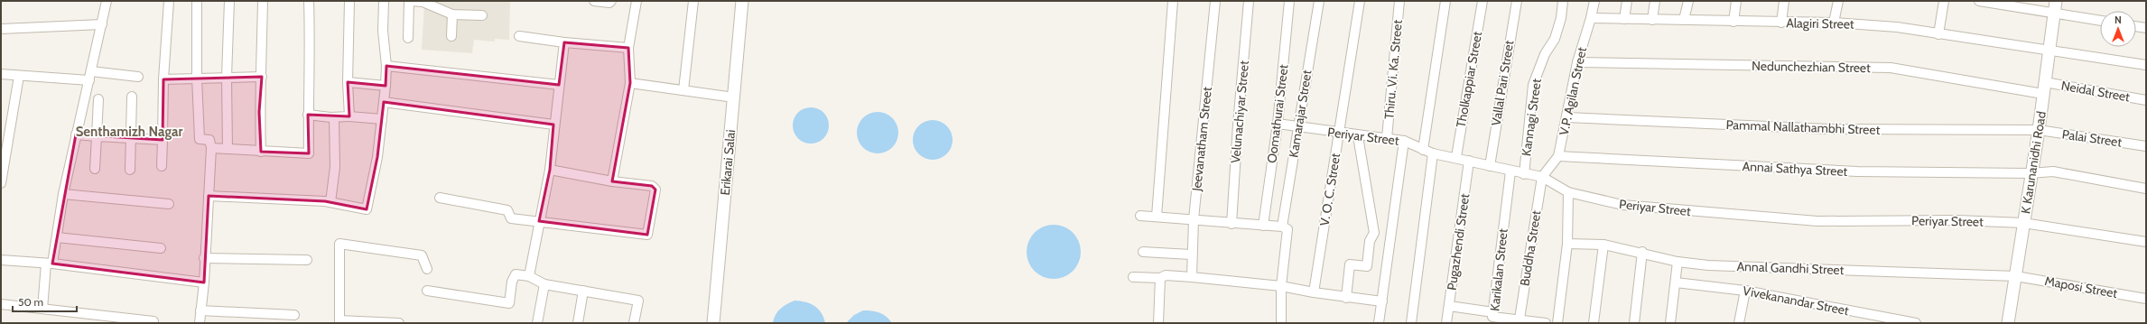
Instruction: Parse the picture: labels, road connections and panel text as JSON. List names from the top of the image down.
{
  "streets": {
    "street": [
      "Alagiri Street",
      "Nedunchezhian Street",
      "Thiru. Vi. Ka. Street",
      "Tholkappiar Street",
      "Vallal Pari Street",
      "V.P. Agilan Street",
      "Neidal Street",
      "Velunachiyar Street",
      "Oomathurai Street",
      "Kamarajar Street",
      "Kannagi Street",
      "Pammal Nallathambhi Street",
      "Periyar Street",
      "Palai Street",
      "Jeevanatham Street",
      "Erikarai Salai",
      "K Karunanidhi Road",
      "Annai Sathya Street",
      "V. O. C. Street",
      "Pugazhendi Street",
      "Buddha Street",
      "Annal Gandhi Street",
      "Karikalan Street",
      "Maposi Street",
      "Vivekanandar Street"
    ]
  },
  "crossings": [
    ["Alagiri Street", "V.P. Agilan Street"],
    ["Alagiri Street", "K Karunanidhi Road"],
    ["Nedunchezhian Street", "V.P. Agilan Street"],
    ["Nedunchezhian Street", "Neidal Street"],
    ["Nedunchezhian Street", "K Karunanidhi Road"],
    ["Thiru. Vi. Ka. Street", "Periyar Street"],
    ["Tholkappiar Street", "Periyar Street"],
    ["Vallal Pari Street", "Periyar Street"],
    ["V.P. Agilan Street", "Pammal Nallathambhi Street"],
    ["V.P. Agilan Street", "Periyar Street"],
    ["V.P. Agilan Street", "Annai Sathya Street"],
    ["V.P. Agilan Street", "Buddha Street"],
    ["Neidal Street", "K Karunanidhi Road"],
    ["Oomathurai Street", "Periyar Street"],
    ["Kamarajar Street", "Periyar Street"],
    ["Kannagi Street", "Periyar Street"],
    ["Pammal Nallathambhi Street", "Palai Street"],
    ["Pammal Nallathambhi Street", "K Karunanidhi Road"],
    ["Periyar Street", "K Karunanidhi Road"],
    ["Periyar Street", "V. O. C. Street"],
    ["Periyar Street", "Pugazhendi Street"],
    ["Periyar Street", "Buddha Street"],
    ["Periyar Street", "Karikalan Street"],
    ["Palai Street", "K Karunanidhi Road"],
    ["K Karunanidhi Road", "Annai Sathya Street"],
    ["K Karunanidhi Road", "Annal Gandhi Street"],
    ["K Karunanidhi Road", "Maposi Street"],
    ["Buddha Street", "Karikalan Street"],
    ["Annal Gandhi Street", "Maposi Street"]
  ],
  "districts": ["Senthamizh Nagar"],
  "scale_bar": "50 m",
  "north": "top"
}
